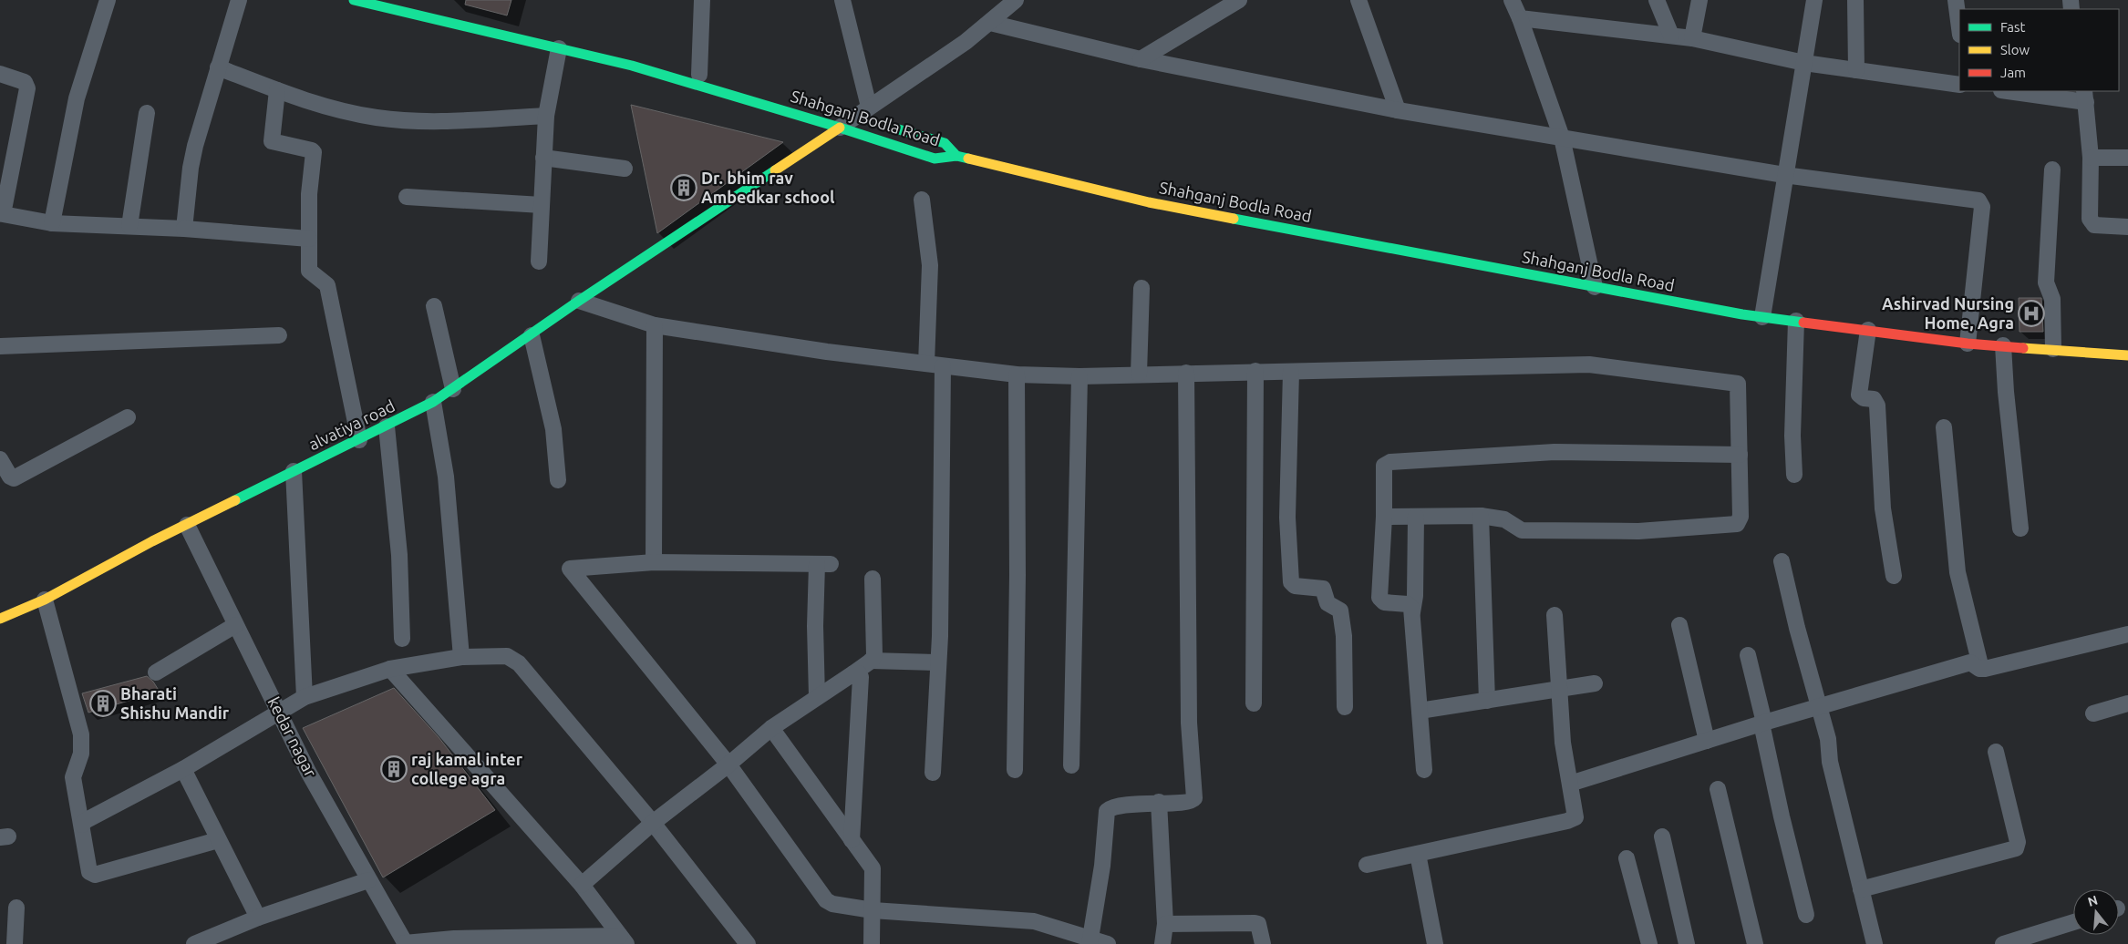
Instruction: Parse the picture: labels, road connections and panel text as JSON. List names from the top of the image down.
{
  "streets": {
    "main road": ["Shahganj Bodla Road", "alvatiya road"],
    "street": ["kedar nagar"]
  },
  "crossings": [
    ["Shahganj Bodla Road", "alvatiya road"],
    ["alvatiya road", "kedar nagar"]
  ],
  "places": {
    "building": ["Dr. bhim rav Ambedkar school", "Bharati Shishu Mandir", "raj kamal inter college agra"],
    "hospital": ["Ashirvad Nursing Home, Agra"]
  },
  "legend": ["Fast", "Slow", "Jam"],
  "north": "top"
}
